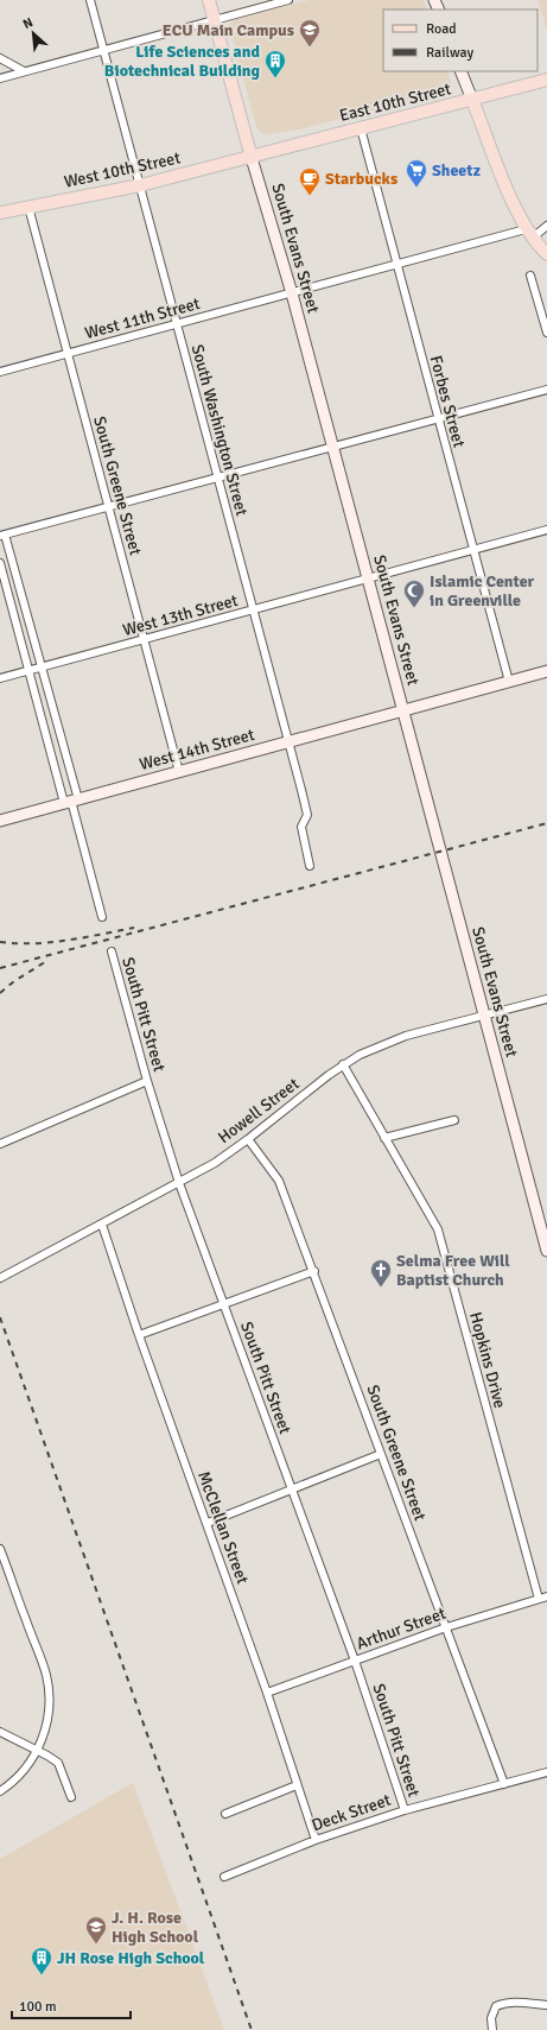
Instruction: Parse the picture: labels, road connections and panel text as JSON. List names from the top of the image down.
{
  "streets": {
    "main road": [
      "East 10th Street",
      "West 10th Street",
      "South Evans Street",
      "West 14th Street"
    ],
    "street": [
      "West 11th Street",
      "Forbes Street",
      "South Washington Street",
      "South Greene Street",
      "West 13th Street",
      "South Pitt Street",
      "Howell Street",
      "Hopkins Drive",
      "McClellan Street",
      "Arthur Street",
      "Deck Street"
    ]
  },
  "crossings": [
    ["East 10th Street", "West 10th Street"],
    ["East 10th Street", "South Evans Street"],
    ["East 10th Street", "Forbes Street"],
    ["West 10th Street", "South Evans Street"],
    ["West 10th Street", "South Washington Street"],
    ["West 10th Street", "South Greene Street"],
    ["South Evans Street", "West 11th Street"],
    ["South Evans Street", "West 13th Street"],
    ["South Evans Street", "West 14th Street"],
    ["South Evans Street", "Howell Street"],
    ["West 11th Street", "Forbes Street"],
    ["West 11th Street", "South Washington Street"],
    ["West 11th Street", "South Greene Street"],
    ["Forbes Street", "West 13th Street"],
    ["Forbes Street", "West 14th Street"],
    ["South Washington Street", "West 13th Street"],
    ["South Washington Street", "West 14th Street"],
    ["South Greene Street", "West 13th Street"],
    ["South Greene Street", "West 14th Street"],
    ["South Greene Street", "Howell Street"],
    ["South Greene Street", "Arthur Street"],
    ["South Greene Street", "Deck Street"],
    ["South Pitt Street", "Howell Street"],
    ["South Pitt Street", "Arthur Street"],
    ["South Pitt Street", "Deck Street"],
    ["Howell Street", "Hopkins Drive"],
    ["Howell Street", "McClellan Street"],
    ["Hopkins Drive", "Arthur Street"],
    ["McClellan Street", "Arthur Street"],
    ["McClellan Street", "Deck Street"]
  ],
  "places": {
    "school or university": ["ECU Main Campus", "J. H. Rose High School"],
    "building": ["Life Sciences and Biotechnical Building", "JH Rose High School"],
    "supermarket": ["Sheetz"],
    "cafe": ["Starbucks"],
    "mosque": ["Islamic Center in Greenville"],
    "church": ["Selma Free Will Baptist Church"]
  },
  "legend": ["Road", "Railway"],
  "scale_bar": "100 m",
  "north": "top left"
}
